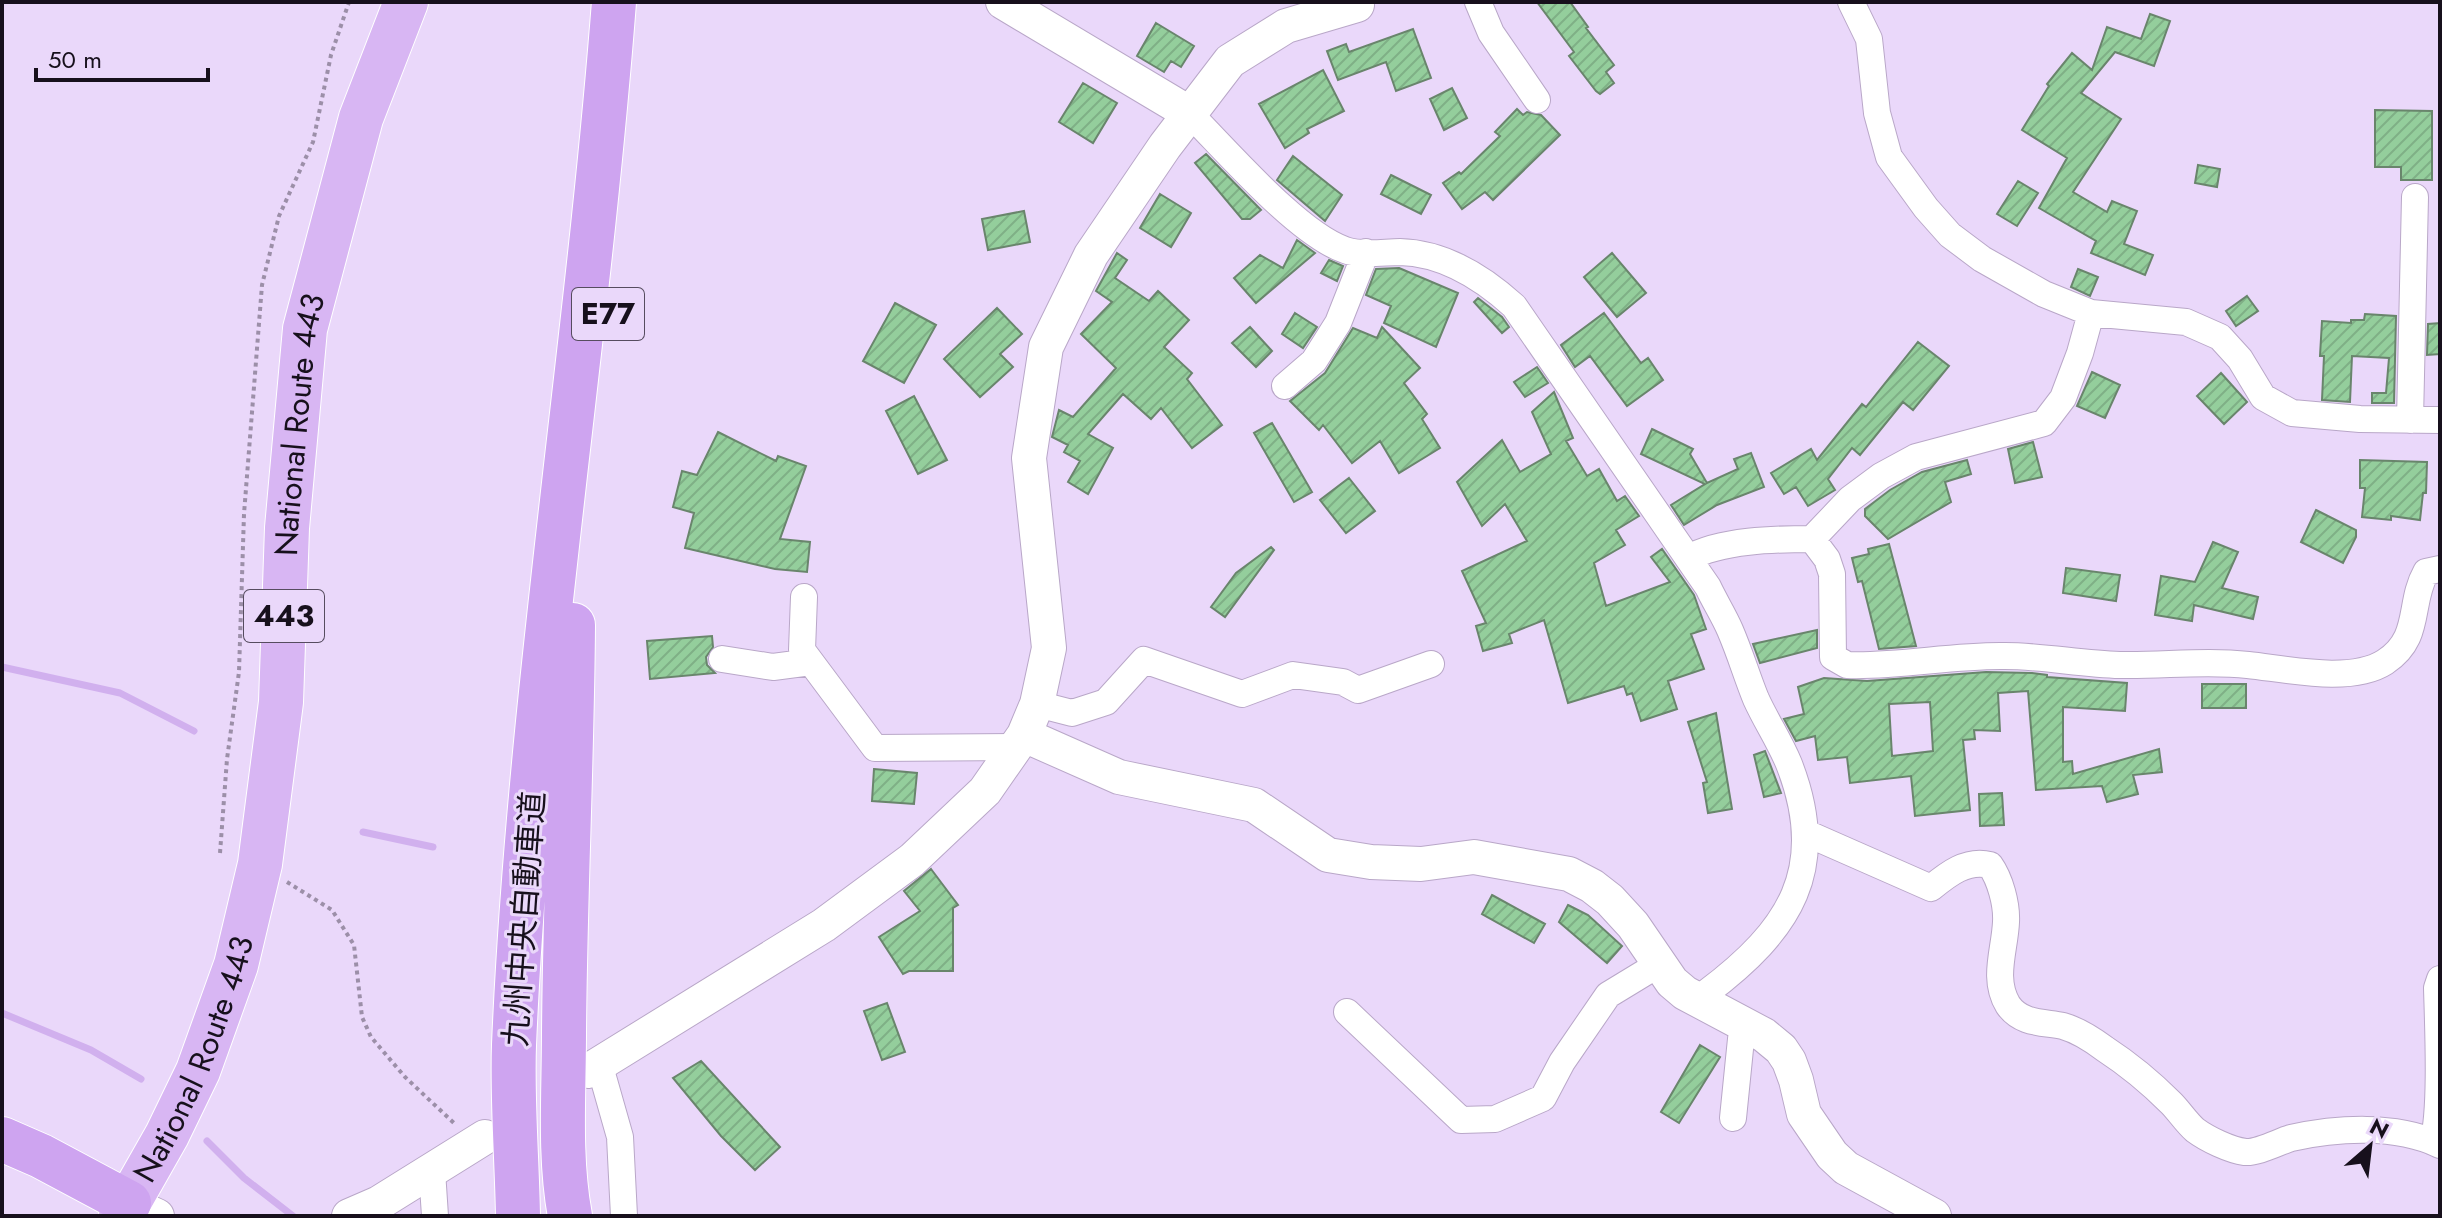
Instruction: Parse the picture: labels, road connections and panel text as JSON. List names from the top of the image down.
{
  "streets": {
    "highway": [
      "E77",
      "National Route 443",
      "443",
      "九州中央自動車道"
    ]
  },
  "crossings": [
    ["E77", "九州中央自動車道"]
  ],
  "scale_bar": "50 m",
  "north": "top right"
}
